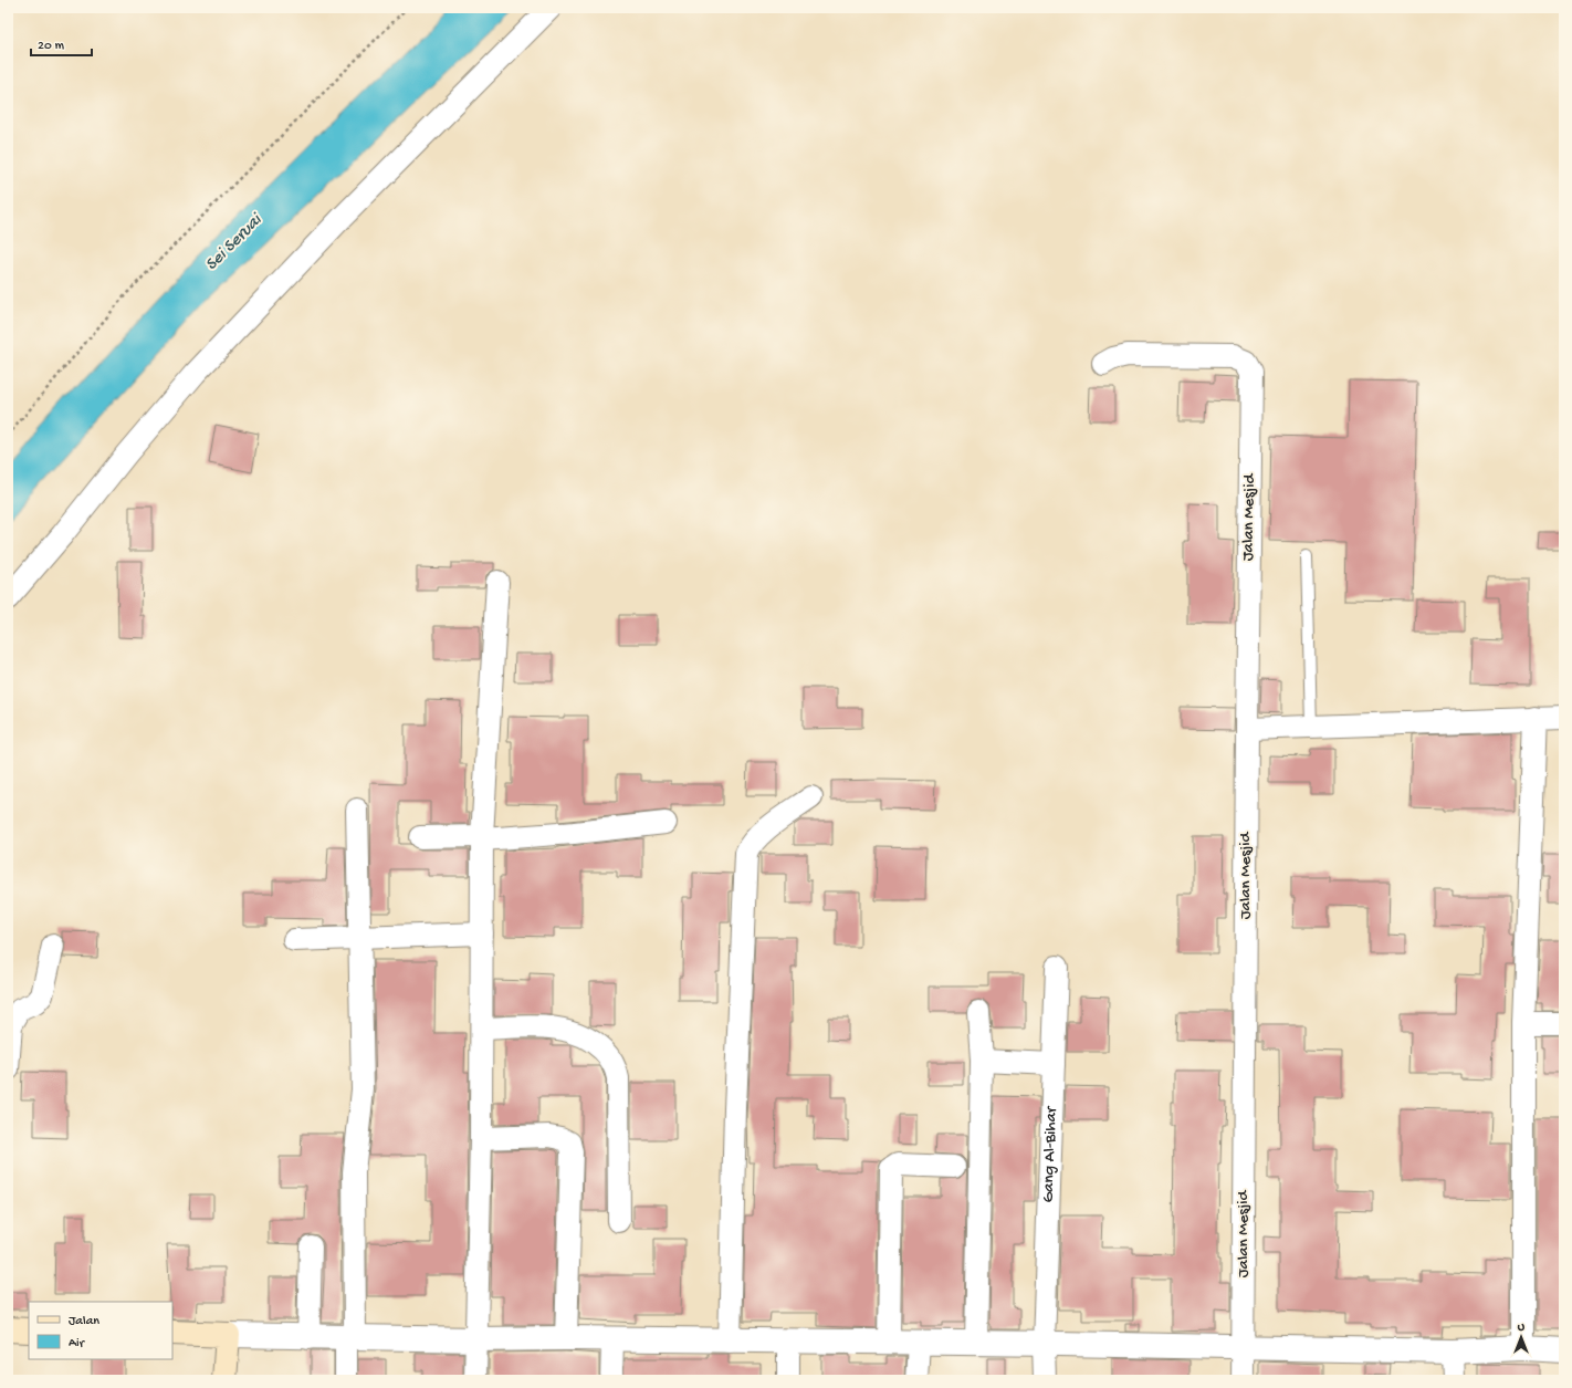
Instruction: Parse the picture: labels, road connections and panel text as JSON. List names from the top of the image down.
{
  "streets": {
    "street": ["Jalan Mesjid", "Gang Al-Bihar"]
  },
  "water": ["Sei Seruai"],
  "legend": ["Jalan", "Air"],
  "scale_bar": "20 m",
  "north": "top"
}
